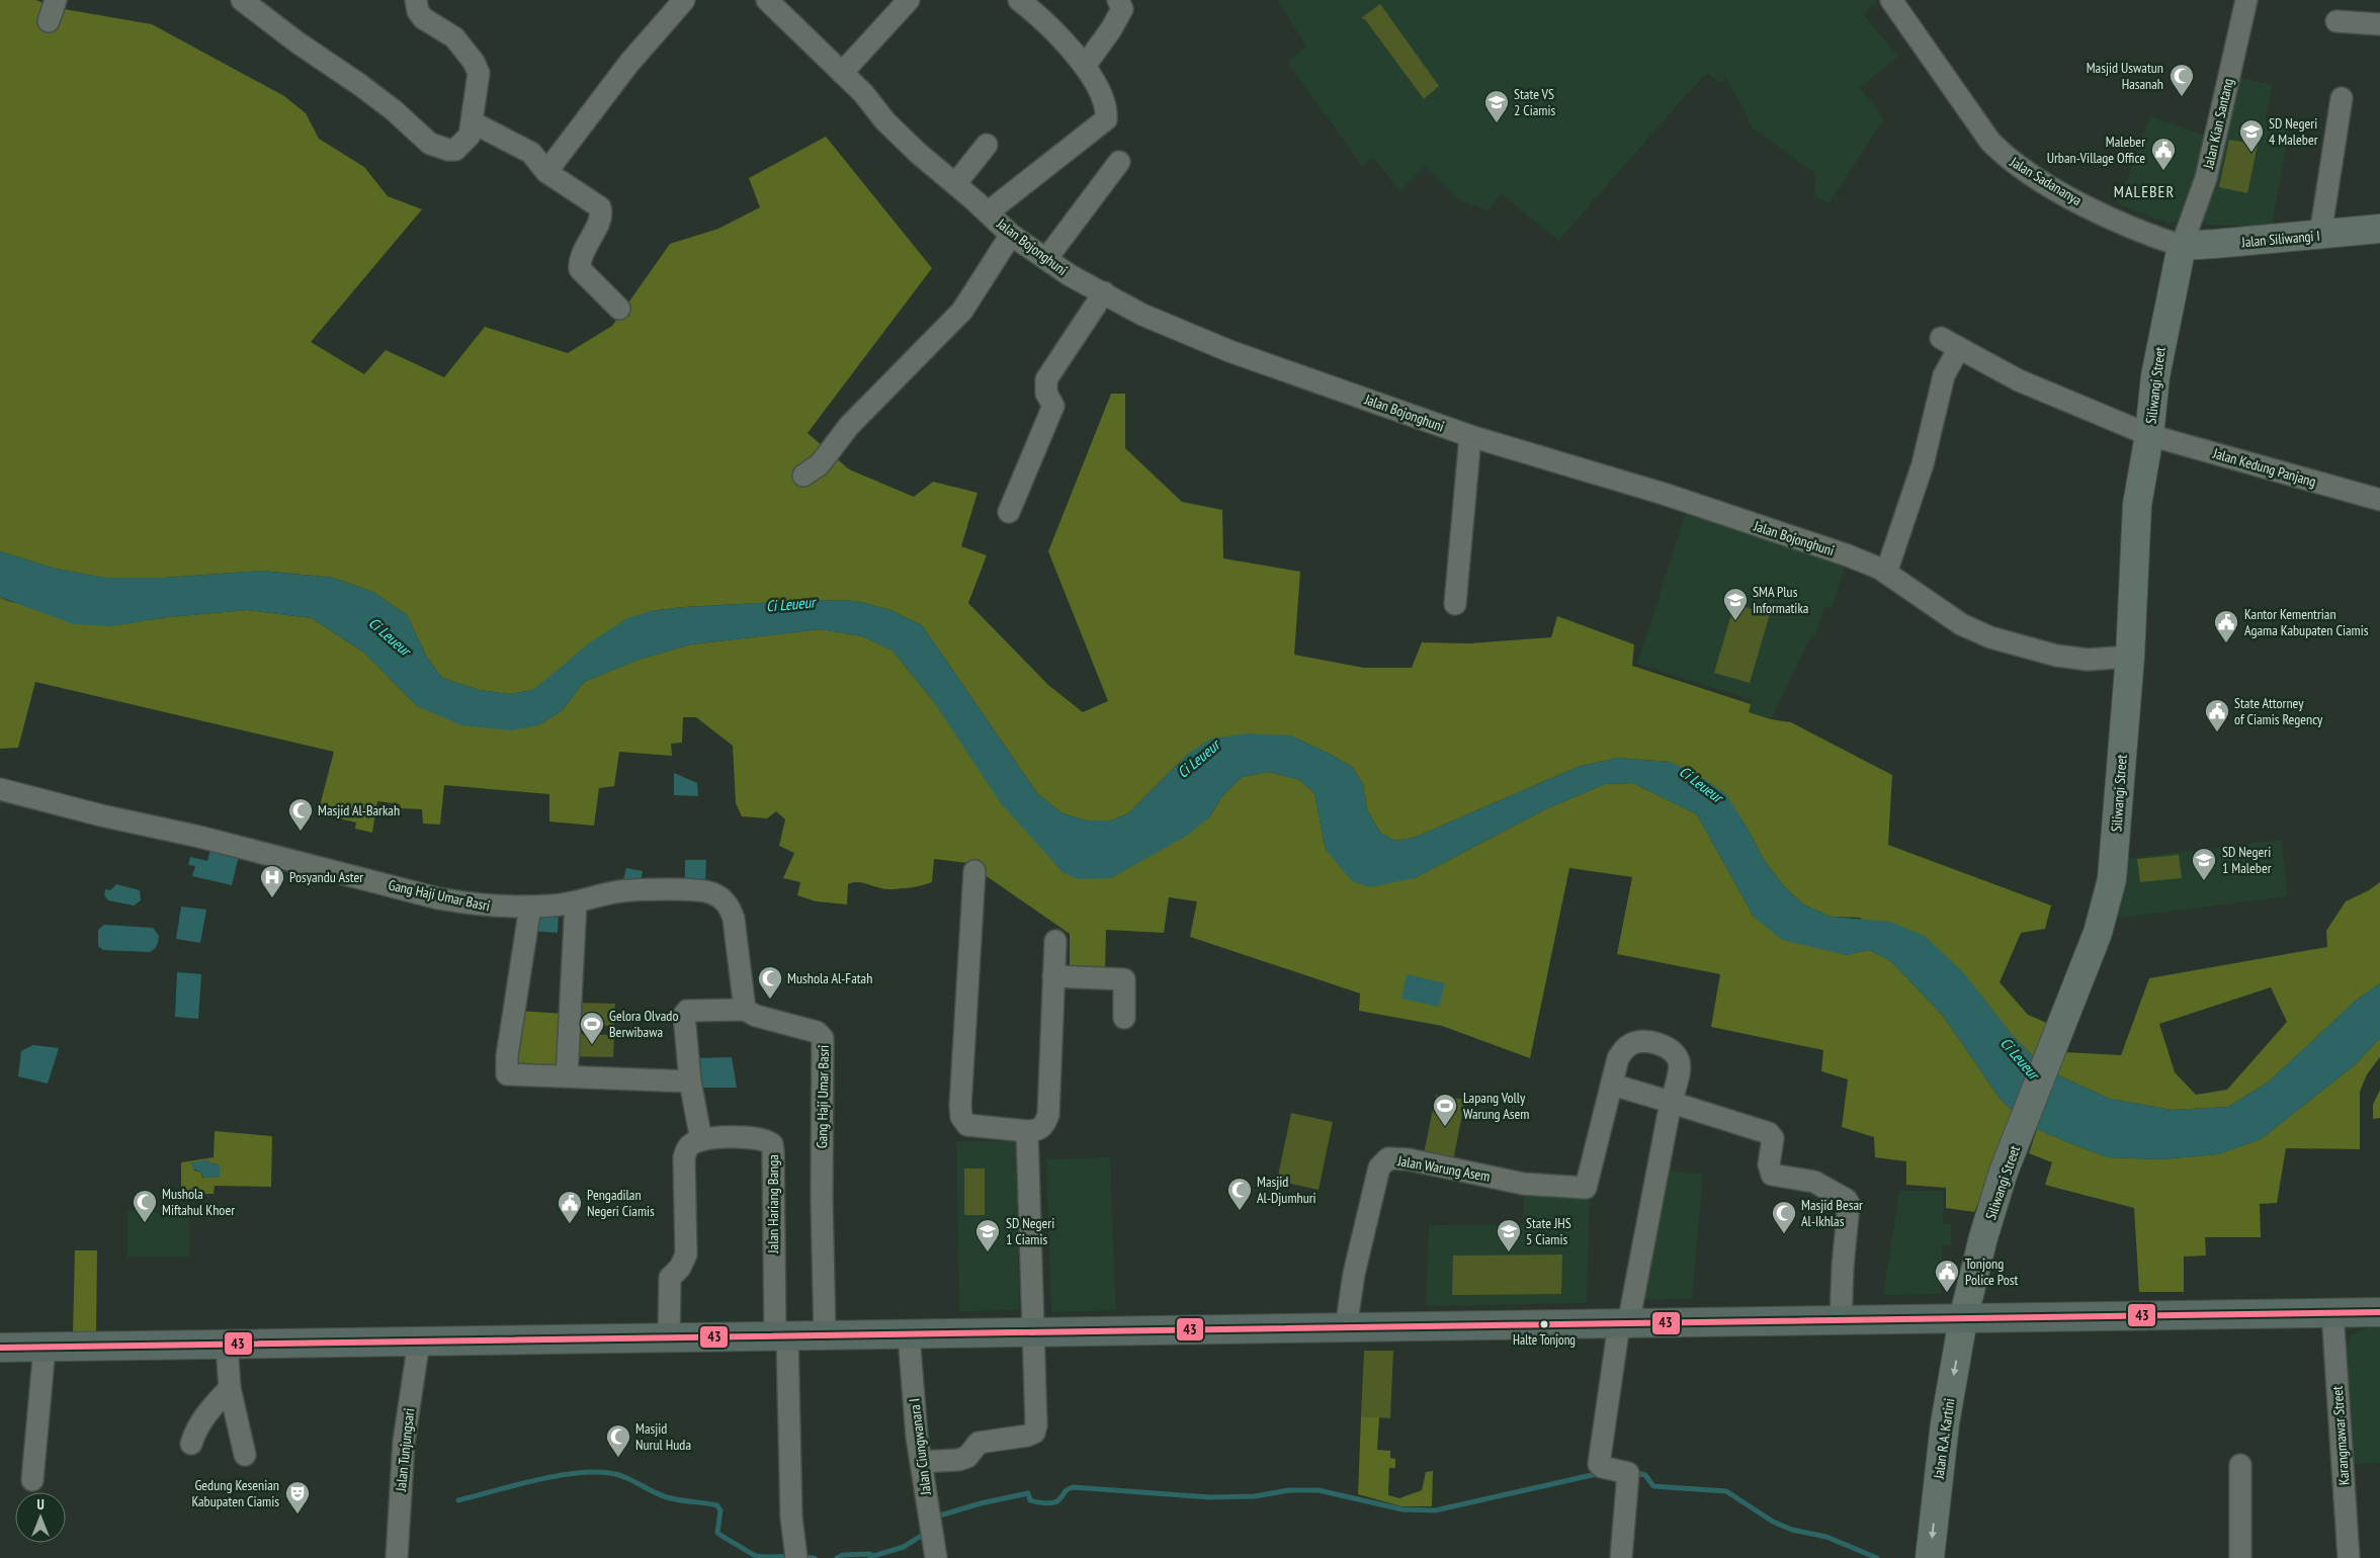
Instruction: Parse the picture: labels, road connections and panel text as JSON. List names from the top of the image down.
{
  "streets": {
    "main road": ["Jalan Siliwangi I", "Siliwangi Street", "Jalan R.A. Kartini"],
    "street": [
      "Jalan Kian Santang",
      "Jalan Sadananya",
      "Jalan Bojonghuni",
      "Jalan Kedung Panjang",
      "Gang Haji Umar Basri",
      "Jalan Warung Asem",
      "Jalan Hariang Banga",
      "Karangmawar Street",
      "Jalan Ciungwanara I",
      "Jalan Tunjungsari"
    ]
  },
  "crossings": [
    ["Jalan Kian Santang", "Jalan Sadananya"],
    ["Jalan Kian Santang", "Jalan Siliwangi I"],
    ["Jalan Kian Santang", "Siliwangi Street"],
    ["Jalan Sadananya", "Jalan Siliwangi I"],
    ["Jalan Sadananya", "Siliwangi Street"],
    ["Jalan Siliwangi I", "Siliwangi Street"],
    ["Jalan Bojonghuni", "Siliwangi Street"],
    ["Siliwangi Street", "Jalan Kedung Panjang"],
    ["Siliwangi Street", "Jalan R.A. Kartini"]
  ],
  "one_way": ["Jalan R.A. Kartini"],
  "districts": ["MALEBER"],
  "water": ["Ci Leueur"],
  "places": {
    "mosque": [
      "Masjid Uswatun Hasanah",
      "Masjid Al-Barkah",
      "Mushola Al-Fatah",
      "Masjid Al-Djumhuri",
      "Mushola Miftahul Khoer",
      "Masjid Besar Al-Ikhlas",
      "Masjid Nurul Huda"
    ],
    "school or university": [
      "State VS 2 Ciamis",
      "SD Negeri 4 Maleber",
      "SMA Plus Informatika",
      "SD Negeri 1 Maleber",
      "SD Negeri 1 Ciamis",
      "State JHS 5 Ciamis"
    ],
    "public building": [
      "Maleber Urban-Village Office",
      "Kantor Kementrian Agama Kabupaten Ciamis",
      "State Attorney of Ciamis Regency",
      "Pengadilan Negeri Ciamis",
      "Tonjong Police Post"
    ],
    "hospital": ["Posyandu Aster"],
    "sports": ["Gelora Olvado Berwibawa", "Lapang Volly Warung Asem"],
    "other": ["Halte Tonjong"],
    "theatre": ["Gedung Kesenian Kabupaten Ciamis"]
  },
  "lines": ["transit line 43"],
  "north": "top"
}
